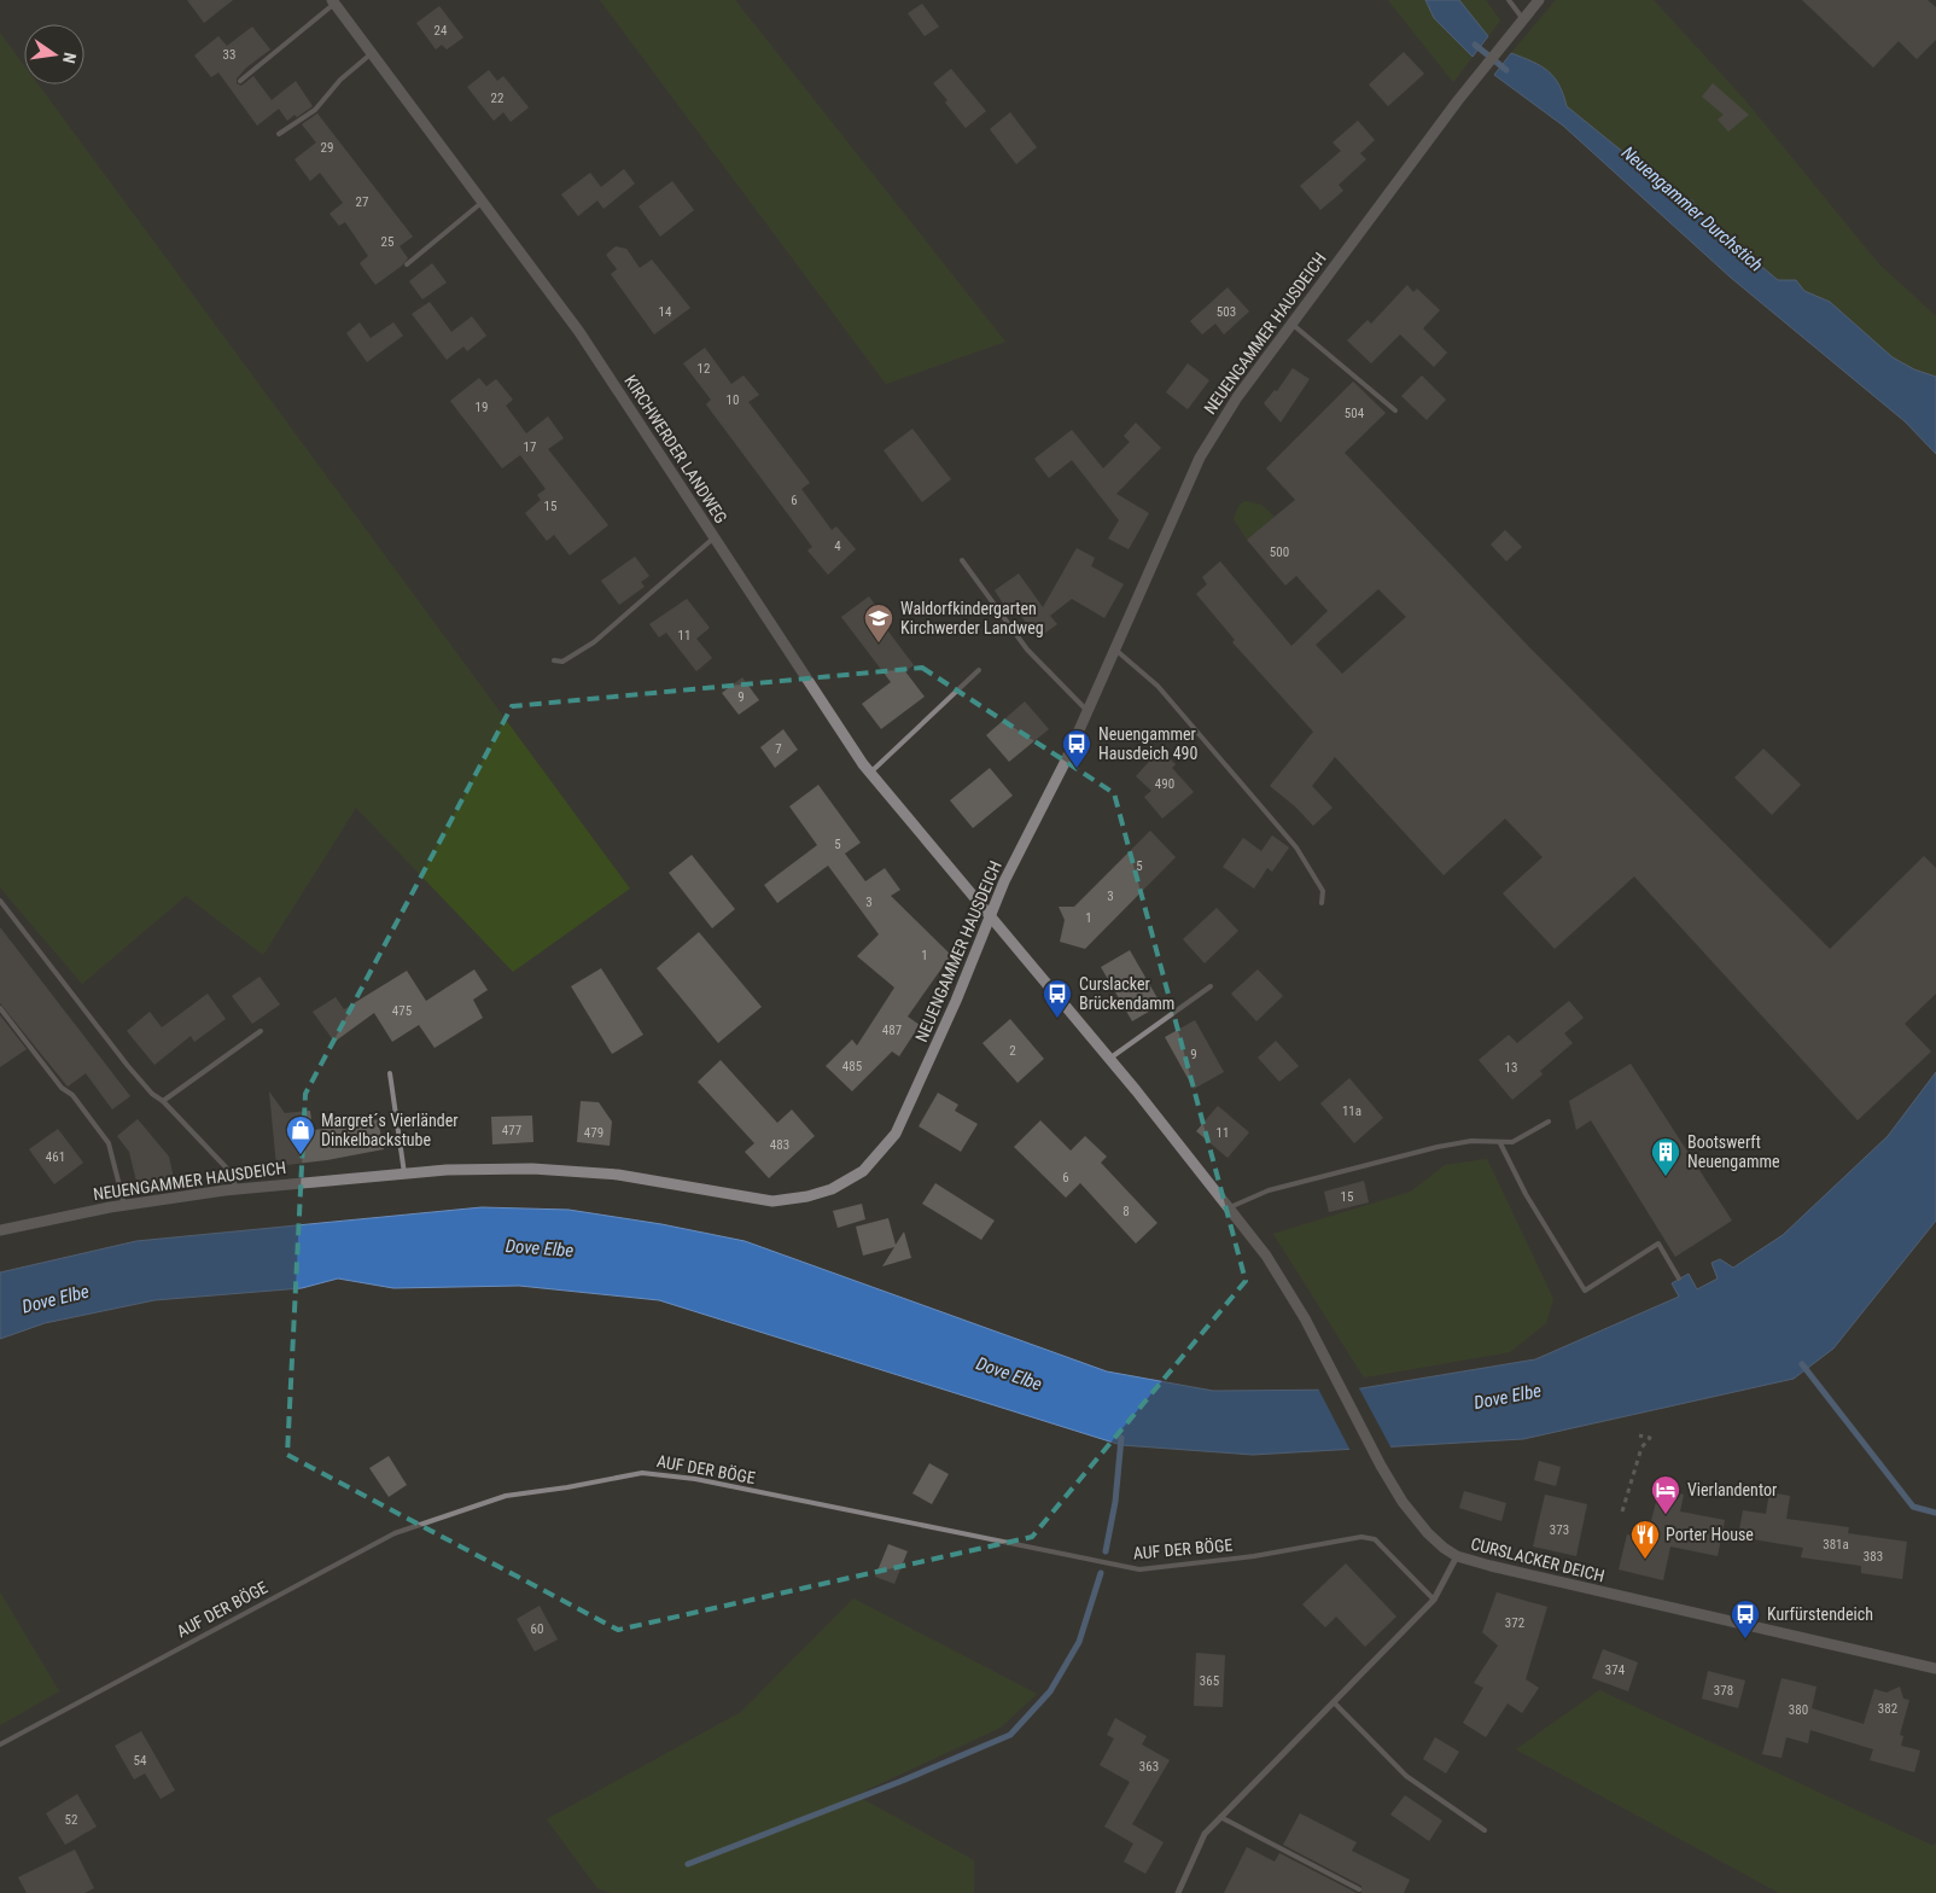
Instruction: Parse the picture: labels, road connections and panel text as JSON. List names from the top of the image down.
{
  "streets": {
    "street": ["NEUENGAMMER HAUSDEICH", "KIRCHWERDER LANDWEG", "CURSLACKER DEICH"],
    "lane": ["AUF DER BÖGE"]
  },
  "crossings": [
    ["NEUENGAMMER HAUSDEICH", "KIRCHWERDER LANDWEG"],
    ["AUF DER BÖGE", "CURSLACKER DEICH"]
  ],
  "water": ["Neuengammer Durchstich", "Dove Elbe"],
  "places": {
    "school or university": ["Waldorfkindergarten Kirchwerder Landweg"],
    "bus stop": ["Neuengammer Hausdeich 490", "Curslacker Brückendamm", "Kurfürstendeich"],
    "shop": ["Margret´s Vierländer Dinkelbackstube"],
    "building": ["Bootswerft Neuengamme"],
    "hotel": ["Vierlandentor"],
    "restaurant": ["Porter House"]
  },
  "house_numbers": [
    "24",
    "33",
    "22",
    "29",
    "27",
    "25",
    "14",
    "503",
    "12",
    "10",
    "19",
    "504",
    "17",
    "6",
    "15",
    "4",
    "500",
    "11",
    "9",
    "7",
    "490",
    "5",
    "5",
    "3",
    "3",
    "1",
    "1",
    "475",
    "487",
    "2",
    "9",
    "485",
    "13",
    "11a",
    "477",
    "479",
    "11",
    "483",
    "461",
    "6",
    "15",
    "8",
    "373",
    "381a",
    "383",
    "372",
    "60",
    "374",
    "365",
    "378",
    "382",
    "380",
    "54",
    "363",
    "52"
  ],
  "north": "right"
}
